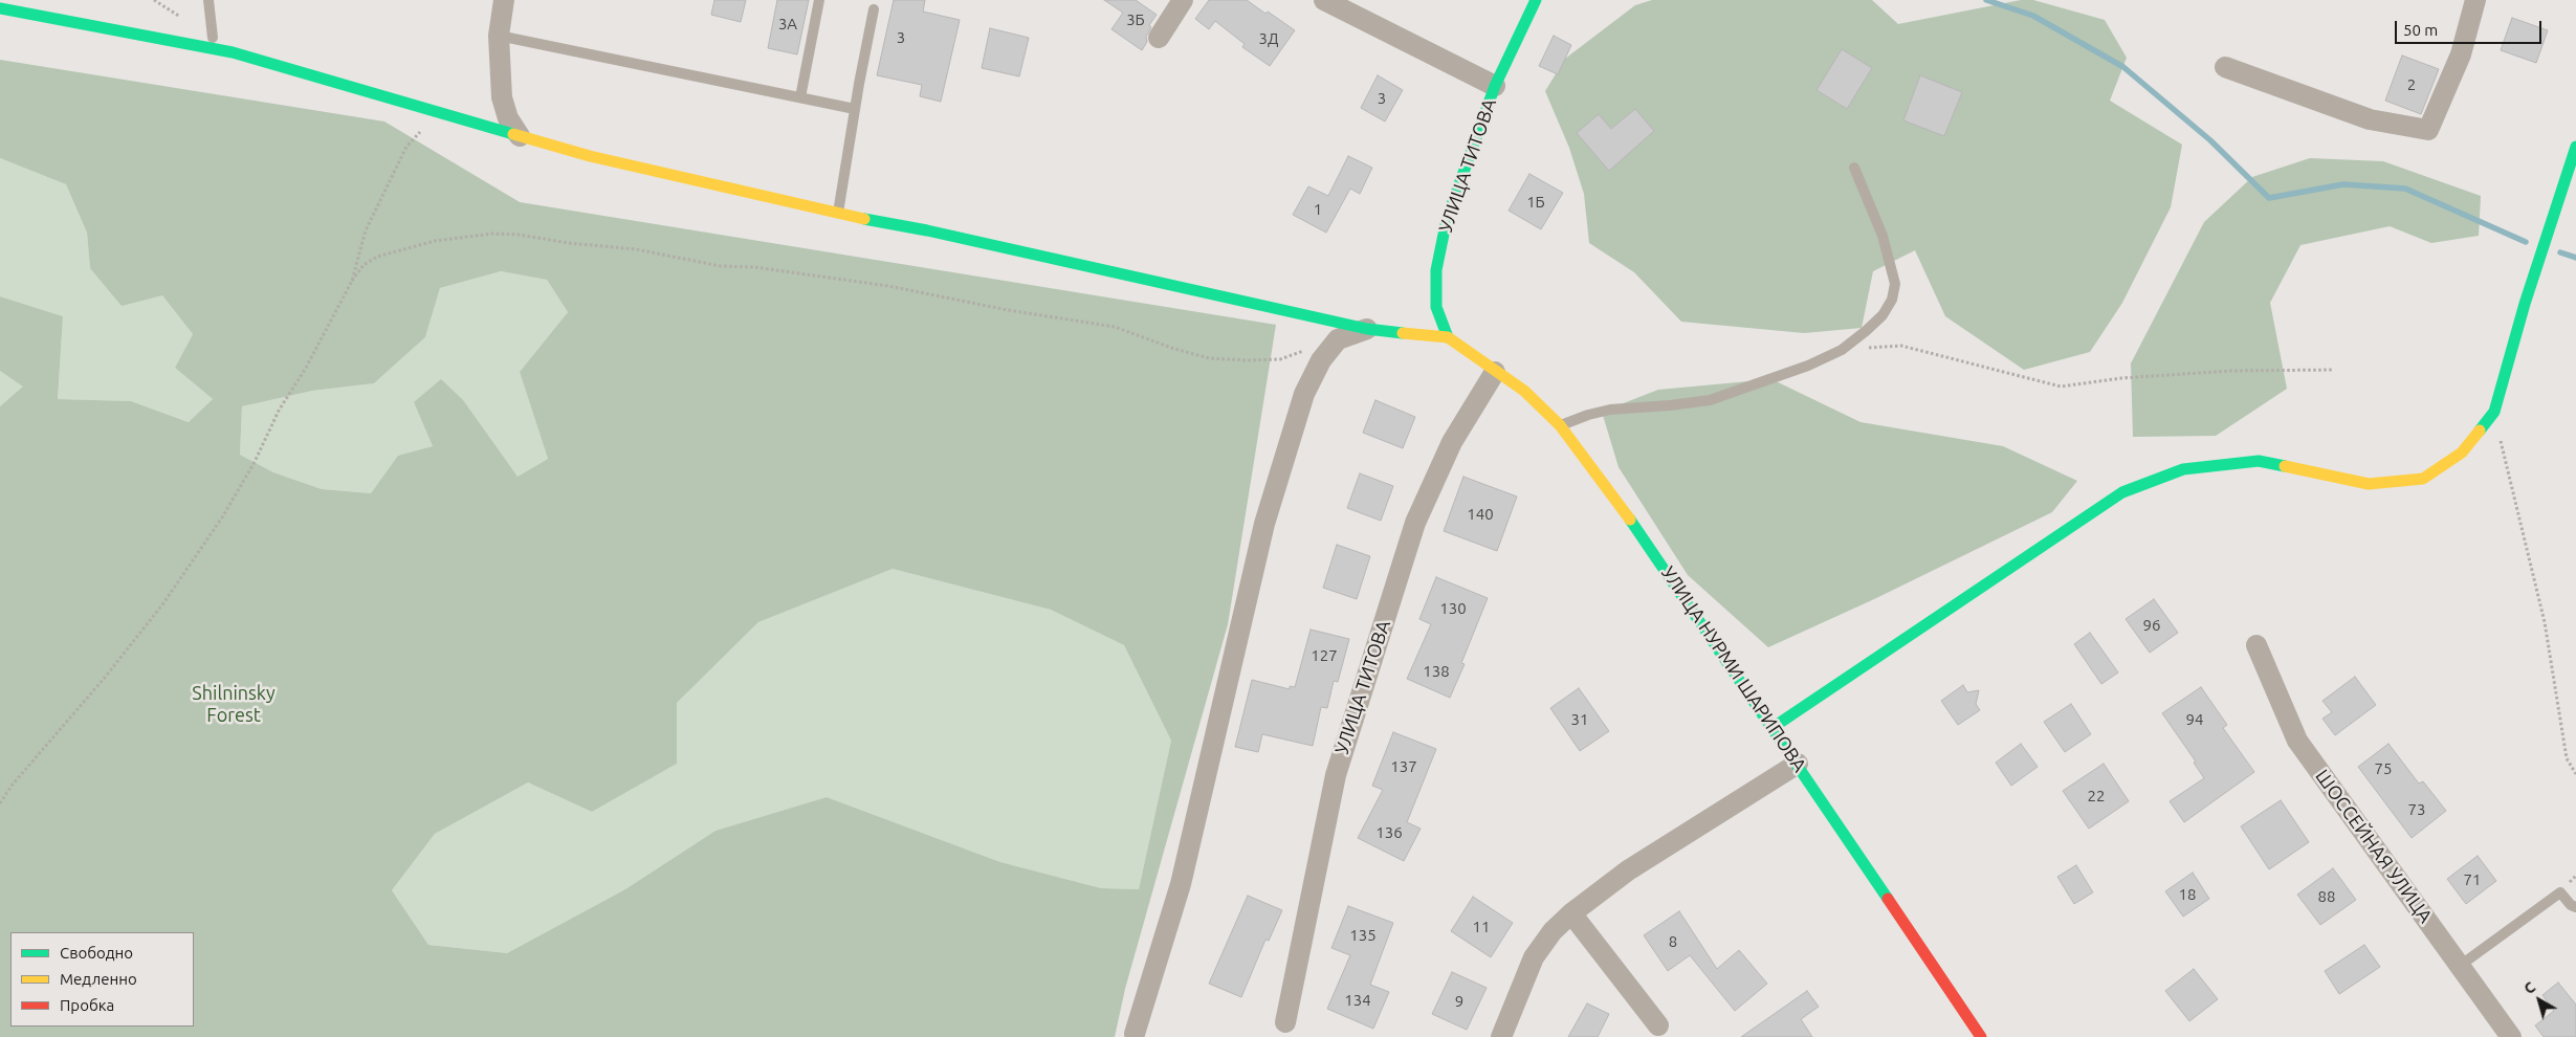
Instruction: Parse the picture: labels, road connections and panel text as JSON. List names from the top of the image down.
{
  "streets": {
    "street": ["УЛИЦА ТИТОВА", "УЛИЦА НУРМИ ШАРИПОВА", "ШОССЕЙНАЯ УЛИЦА"]
  },
  "crossings": [
    ["УЛИЦА ТИТОВА", "УЛИЦА НУРМИ ШАРИПОВА"]
  ],
  "parks": ["Shilninsky Forest"],
  "house_numbers": [
    "3Б",
    "3А",
    "3",
    "3Д",
    "2",
    "3",
    "1Б",
    "1",
    "140",
    "130",
    "96",
    "127",
    "138",
    "31",
    "94",
    "137",
    "75",
    "22",
    "73",
    "136",
    "71",
    "18",
    "88",
    "11",
    "135",
    "8",
    "134",
    "9"
  ],
  "legend": ["Свободно", "Медленно", "Пробка"],
  "scale_bar": "50 m",
  "north": "top left"
}
